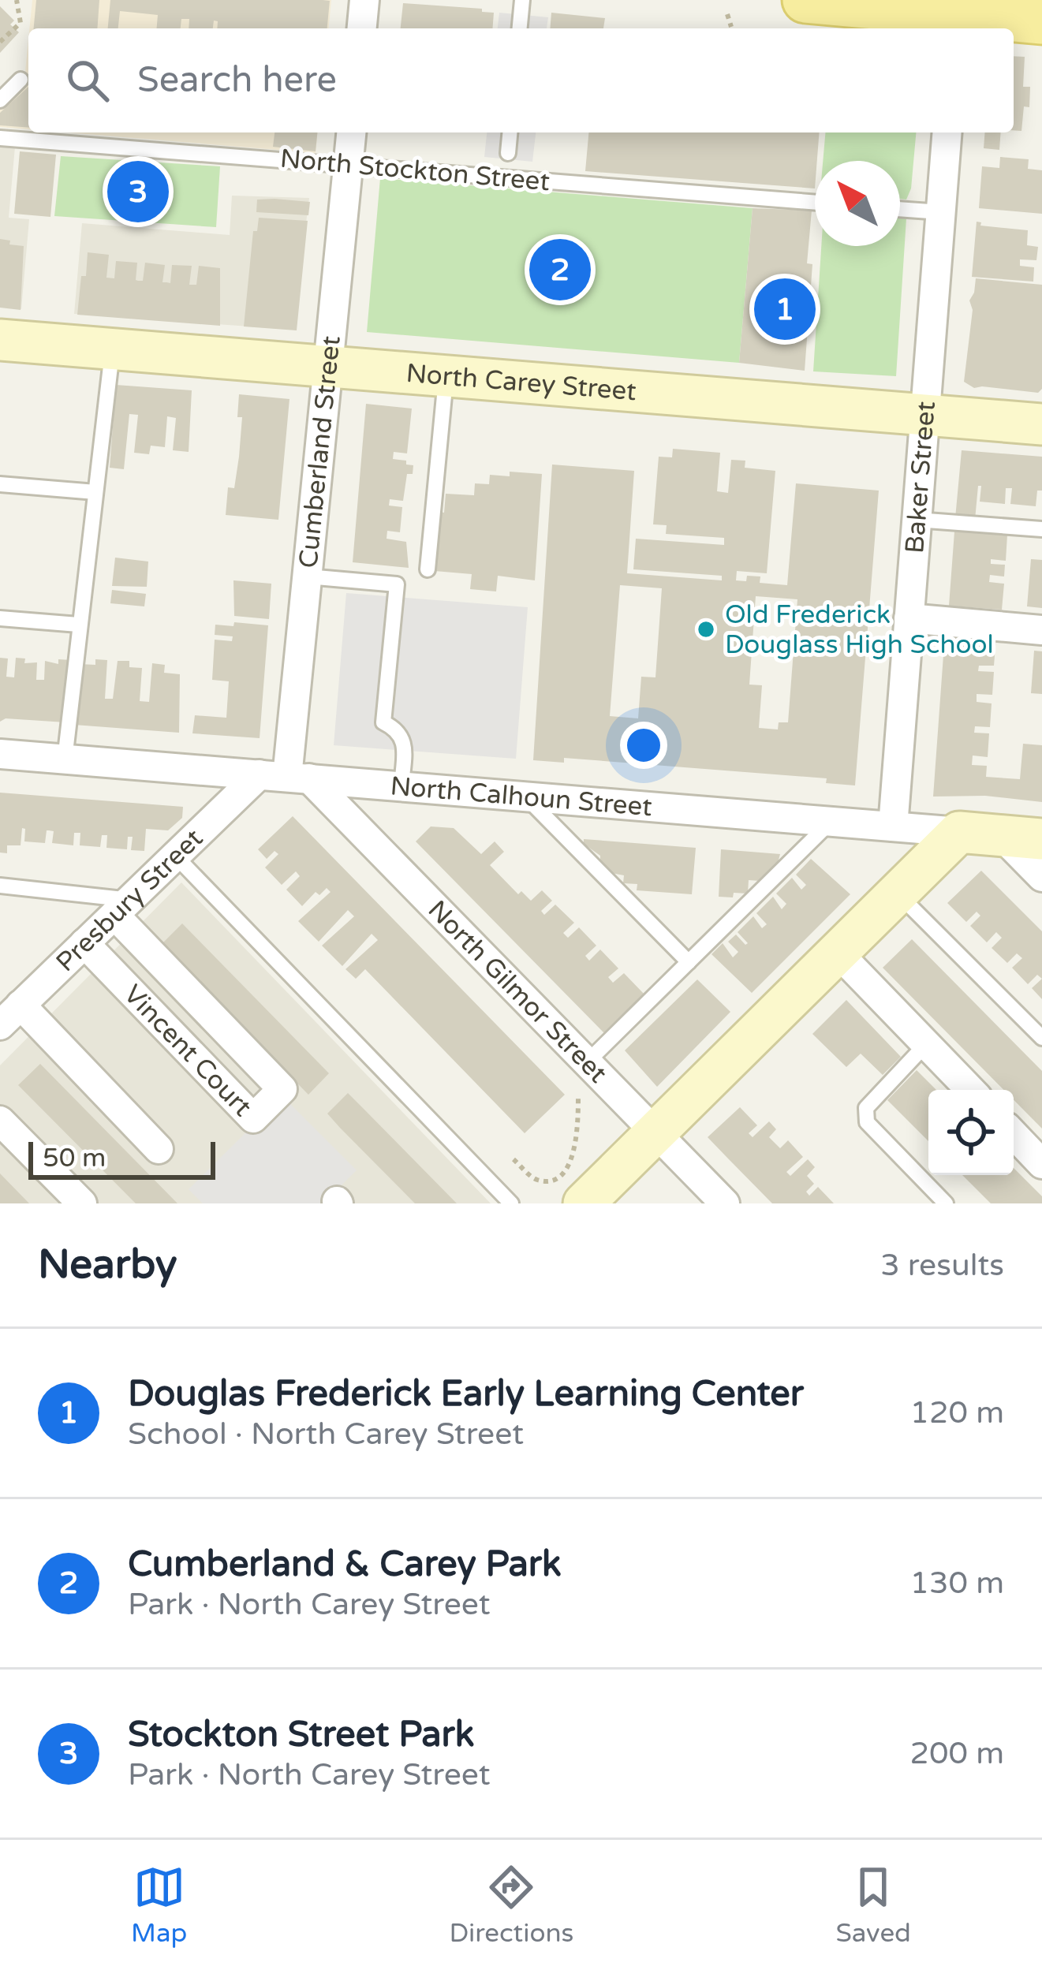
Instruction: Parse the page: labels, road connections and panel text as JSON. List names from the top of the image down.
{
  "streets": {
    "street": [
      "North Carey Street",
      "Cumberland Street",
      "Baker Street",
      "North Calhoun Street",
      "Presbury Street",
      "North Gilmor Street",
      "Vincent Court"
    ],
    "lane": ["North Stockton Street"]
  },
  "crossings": [
    ["North Stockton Street", "Cumberland Street"],
    ["North Carey Street", "Cumberland Street"],
    ["North Carey Street", "Baker Street"],
    ["Cumberland Street", "North Calhoun Street"],
    ["Cumberland Street", "Presbury Street"],
    ["Cumberland Street", "North Gilmor Street"],
    ["Baker Street", "North Calhoun Street"],
    ["North Calhoun Street", "Presbury Street"],
    ["North Calhoun Street", "North Gilmor Street"],
    ["Presbury Street", "North Gilmor Street"],
    ["Presbury Street", "Vincent Court"]
  ],
  "places": ["Old Frederick Douglass High School"],
  "scale_bar": "50 m",
  "north": "top left",
  "page": {
    "search": "Search here",
    "pins": ["3", "2", "1"],
    "scale": "50 m",
    "heading": ["Nearby", "3 results"],
    "list": [
      {
        "mark": "1",
        "name": "Douglas Frederick Early Learning Center",
        "note": "School · North Carey Street",
        "value": "120 m"
      },
      {
        "mark": "2",
        "name": "Cumberland & Carey Park",
        "note": "Park · North Carey Street",
        "value": "130 m"
      },
      {
        "mark": "3",
        "name": "Stockton Street Park",
        "note": "Park · North Carey Street",
        "value": "200 m"
      }
    ],
    "nav": ["Map", "Directions", "Saved"]
  }
}
